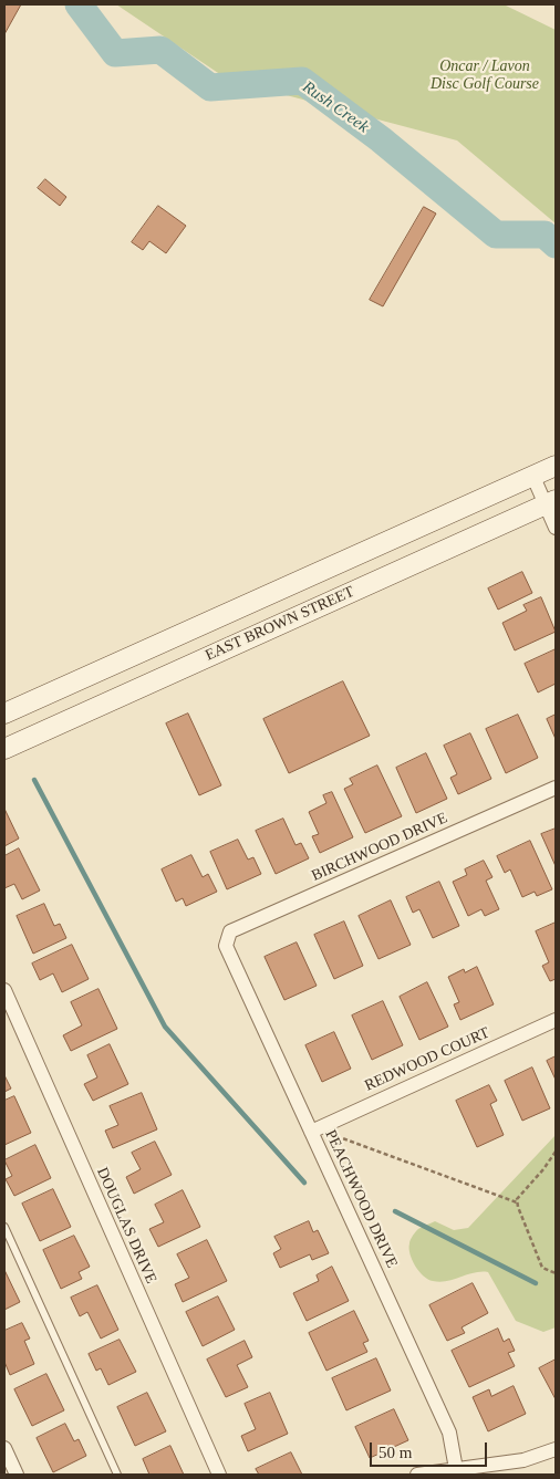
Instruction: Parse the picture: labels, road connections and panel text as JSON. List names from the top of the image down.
{
  "streets": {
    "main road": ["EAST BROWN STREET"],
    "street": [
      "BIRCHWOOD DRIVE",
      "REDWOOD COURT",
      "PEACHWOOD DRIVE",
      "DOUGLAS DRIVE"
    ]
  },
  "crossings": [
    ["BIRCHWOOD DRIVE", "PEACHWOOD DRIVE"],
    ["REDWOOD COURT", "PEACHWOOD DRIVE"]
  ],
  "water": ["Rush Creek"],
  "parks": ["Oncar / Lavon Disc Golf Course"],
  "scale_bar": "50 m"
}
